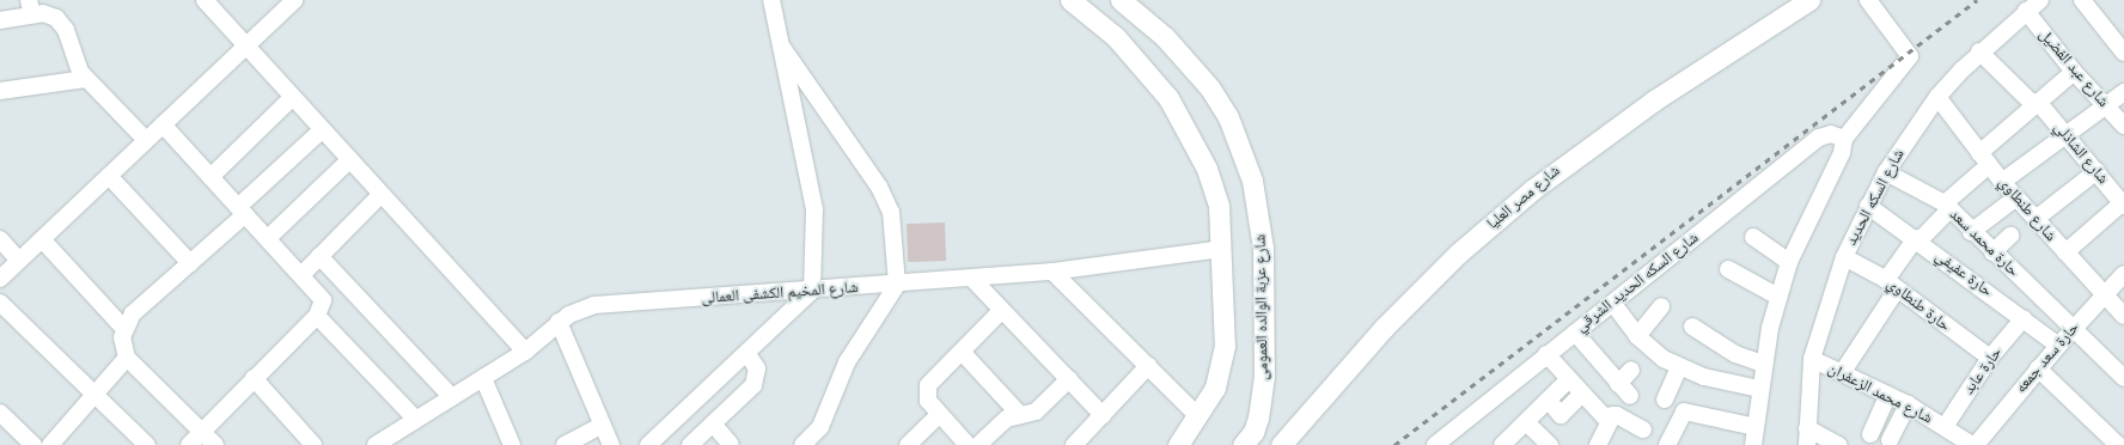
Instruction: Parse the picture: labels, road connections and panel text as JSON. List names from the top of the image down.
{
  "streets": {
    "street": [
      "شارع عبد الفضيل",
      "شارع الشاذلي",
      "شارع مصر العليا",
      "شارع السكه الحديد",
      "شارع طنطاوي",
      "حارة محمد سعد",
      "حارة عفيفي",
      "شارع السكه الحديد الشرقي",
      "شارع المخيم الكشفى العمالى",
      "حارة طنطاوي",
      "شارع عزبة الوالده العمومى",
      "حارة سعد جمعه",
      "حارة عابد",
      "شارع محمد الزعفران"
    ]
  },
  "crossings": [
    ["شارع عبد الفضيل", "شارع السكه الحديد"],
    ["شارع الشاذلي", "شارع السكه الحديد"],
    ["شارع السكه الحديد", "شارع طنطاوي"],
    ["شارع السكه الحديد", "حارة محمد سعد"],
    ["شارع السكه الحديد", "حارة عفيفي"],
    ["شارع السكه الحديد", "حارة طنطاوي"],
    ["شارع السكه الحديد", "شارع محمد الزعفران"],
    ["شارع طنطاوي", "حارة سعد جمعه"],
    ["حارة محمد سعد", "حارة سعد جمعه"],
    ["حارة عفيفي", "حارة سعد جمعه"],
    ["حارة عفيفي", "حارة عابد"],
    ["حارة طنطاوي", "حارة عابد"],
    ["حارة سعد جمعه", "شارع محمد الزعفران"],
    ["حارة عابد", "شارع محمد الزعفران"]
  ]
}
